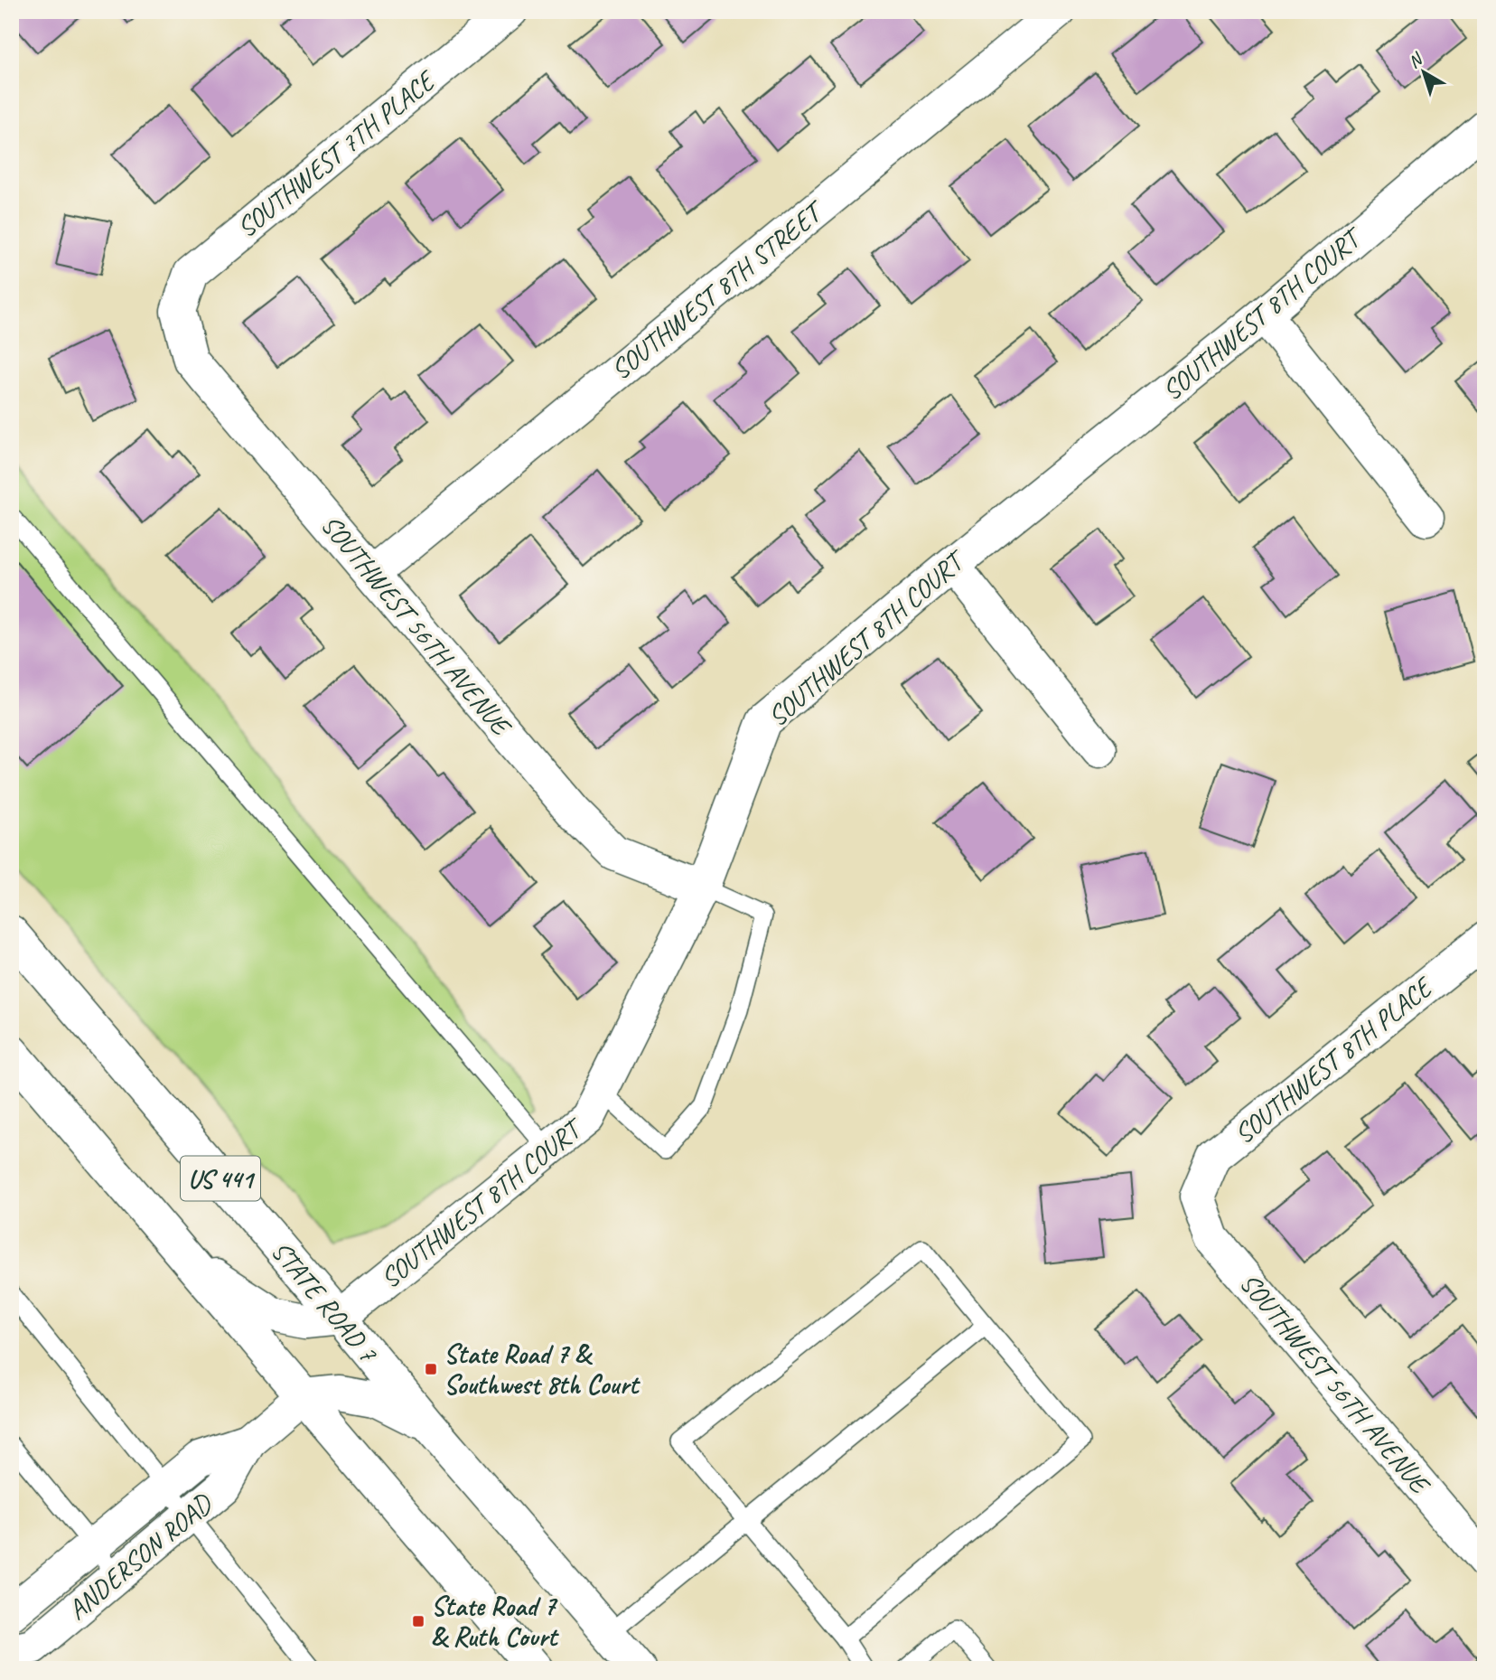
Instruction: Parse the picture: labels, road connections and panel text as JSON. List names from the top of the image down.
{
  "streets": {
    "street": [
      "SOUTHWEST 7TH PLACE",
      "SOUTHWEST 8TH STREET",
      "SOUTHWEST 8TH COURT",
      "SOUTHWEST 56TH AVENUE",
      "SOUTHWEST 8TH PLACE",
      "US 441",
      "STATE ROAD 7",
      "ANDERSON ROAD"
    ]
  },
  "crossings": [
    ["SOUTHWEST 7TH PLACE", "SOUTHWEST 56TH AVENUE"],
    ["SOUTHWEST 8TH STREET", "SOUTHWEST 56TH AVENUE"],
    ["SOUTHWEST 8TH COURT", "SOUTHWEST 56TH AVENUE"],
    ["SOUTHWEST 8TH COURT", "STATE ROAD 7"],
    ["SOUTHWEST 56TH AVENUE", "SOUTHWEST 8TH PLACE"],
    ["US 441", "ANDERSON ROAD"]
  ],
  "places": {
    "transit": ["State Road 7 & Southwest 8th Court", "State Road 7 & Ruth Court"]
  },
  "north": "top left"
}
